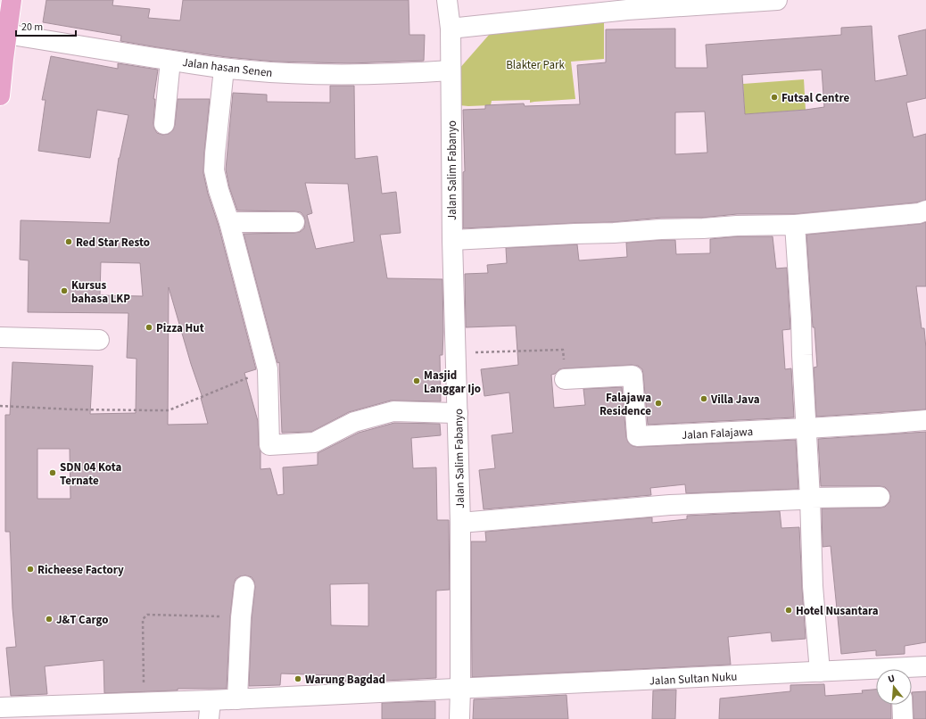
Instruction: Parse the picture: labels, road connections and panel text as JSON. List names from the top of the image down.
{
  "streets": {
    "street": [
      "Jalan hasan Senen",
      "Jalan Salim Fabanyo",
      "Jalan Falajawa",
      "Jalan Sultan Nuku"
    ]
  },
  "crossings": [
    ["Jalan hasan Senen", "Jalan Salim Fabanyo"],
    ["Jalan Salim Fabanyo", "Jalan Sultan Nuku"]
  ],
  "parks": ["Blakter Park"],
  "places": [
    "Futsal Centre",
    "Red Star Resto",
    "Kursus bahasa LKP",
    "Pizza Hut",
    "Masjid Langgar Ijo",
    "Villa Java",
    "Falajawa Residence",
    "SDN 04 Kota Ternate",
    "Richeese Factory",
    "Hotel Nusantara",
    "J&T Cargo",
    "Warung Bagdad"
  ],
  "scale_bar": "20 m",
  "north": "top"
}
